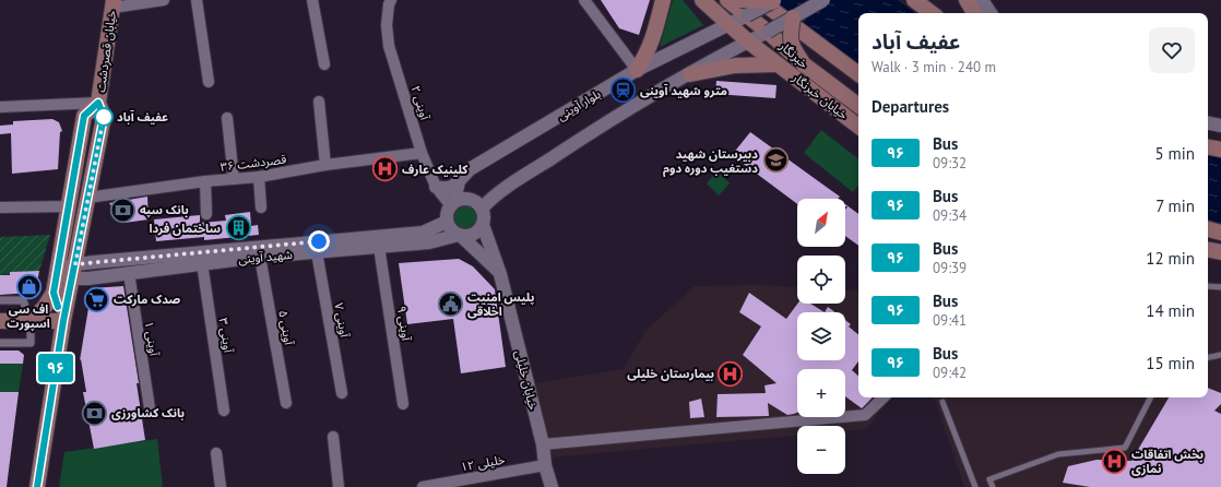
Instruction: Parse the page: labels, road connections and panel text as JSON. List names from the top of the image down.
{
  "streets": {
    "main road": ["خیابان قصردشت", "خبرنگار", "خیابان خبرنگار"],
    "street": [
      "۲ آوینی",
      "بلوار آوینی",
      "۳۶ قصردشت",
      "شهید آوینی",
      "۷ آوینی",
      "۹ آوینی",
      "۵ آوینی",
      "۳ آوینی",
      "۱ آوینی",
      "خیابان خلیلی",
      "۱۲ خلیلی"
    ]
  },
  "crossings": [
    ["خیابان قصردشت", "۳۶ قصردشت"],
    ["خیابان قصردشت", "شهید آوینی"],
    ["خبرنگار", "خیابان خبرنگار"],
    ["خبرنگار", "بلوار آوینی"],
    ["۲ آوینی", "۳۶ قصردشت"],
    ["۲ آوینی", "شهید آوینی"],
    ["۲ آوینی", "خیابان خلیلی"],
    ["شهید آوینی", "۷ آوینی"],
    ["شهید آوینی", "۹ آوینی"],
    ["شهید آوینی", "۵ آوینی"],
    ["شهید آوینی", "۳ آوینی"],
    ["شهید آوینی", "۱ آوینی"],
    ["شهید آوینی", "خیابان خلیلی"],
    ["خیابان خلیلی", "۱۲ خلیلی"]
  ],
  "places": {
    "station": ["مترو شهید آوینی"],
    "other": ["عفیف آباد"],
    "school or university": ["دبیرستان شهید دستغیب دوره دوم"],
    "hospital": ["کلینیک عارف", "بیمارستان خلیلی", "بخش اتفاقات نمازی"],
    "bank": ["بانک سپه", "بانک کشاورزی"],
    "building": ["ساختمان فردا"],
    "shop": ["اف سی اسپورت"],
    "supermarket": ["صدک مارکت"],
    "public building": ["پلیس امنیت اخلاقی"]
  },
  "lines": ["bus line ۹۶"],
  "north": "top right",
  "page": {
    "on_map": "۹۶",
    "heading": [
      ["عفیف آباد", "Walk · 3 min · 240 m"],
      "Departures"
    ],
    "list": [
      {
        "mark": "۹۶",
        "name": "Bus",
        "note": "09:32",
        "value": "5 min"
      },
      {
        "mark": "۹۶",
        "name": "Bus",
        "note": "09:34",
        "value": "7 min"
      },
      {
        "mark": "۹۶",
        "name": "Bus",
        "note": "09:39",
        "value": "12 min"
      },
      {
        "mark": "۹۶",
        "name": "Bus",
        "note": "09:41",
        "value": "14 min"
      },
      {
        "mark": "۹۶",
        "name": "Bus",
        "note": "09:42",
        "value": "15 min"
      }
    ],
    "map_buttons": ["+", "−"]
  }
}
